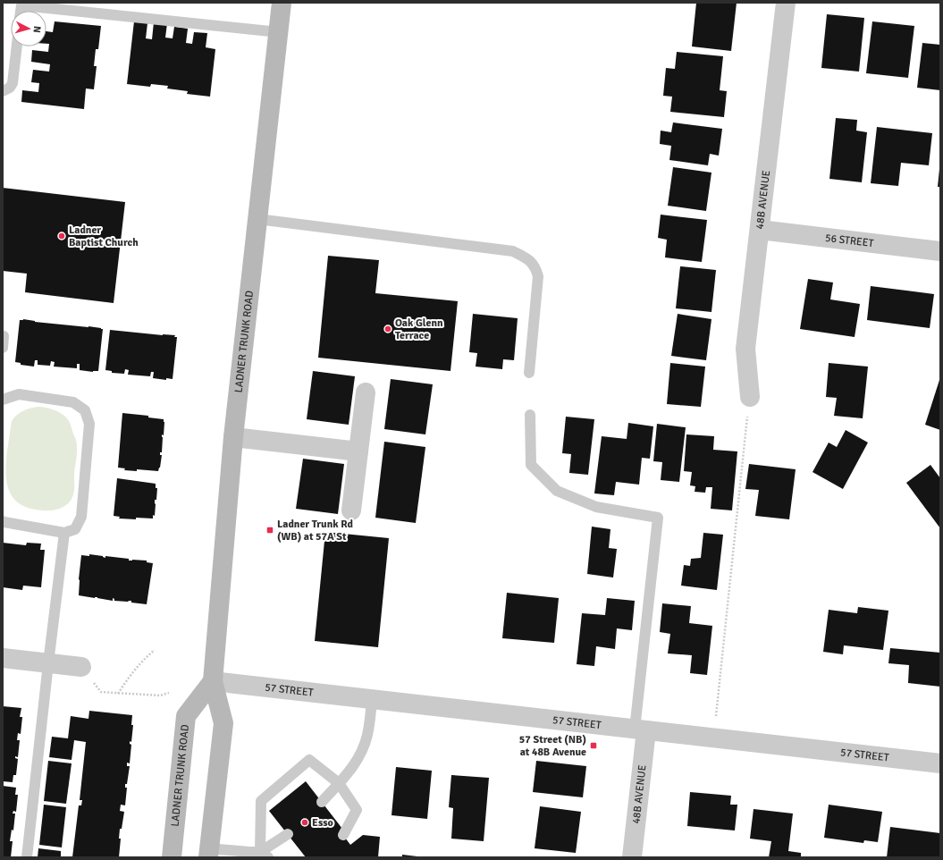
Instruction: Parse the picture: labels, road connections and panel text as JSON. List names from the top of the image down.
{
  "streets": {
    "main road": ["LADNER TRUNK ROAD"],
    "street": ["48B AVENUE", "56 STREET", "57 STREET"]
  },
  "crossings": [
    ["48B AVENUE", "56 STREET"],
    ["48B AVENUE", "57 STREET"],
    ["LADNER TRUNK ROAD", "57 STREET"]
  ],
  "places": {
    "other": ["Ladner Baptist Church", "Oak Glenn Terrace", "Esso"],
    "transit": ["Ladner Trunk Rd (WB) at 57A St", "57 Street (NB) at 48B Avenue"]
  },
  "north": "right"
}
